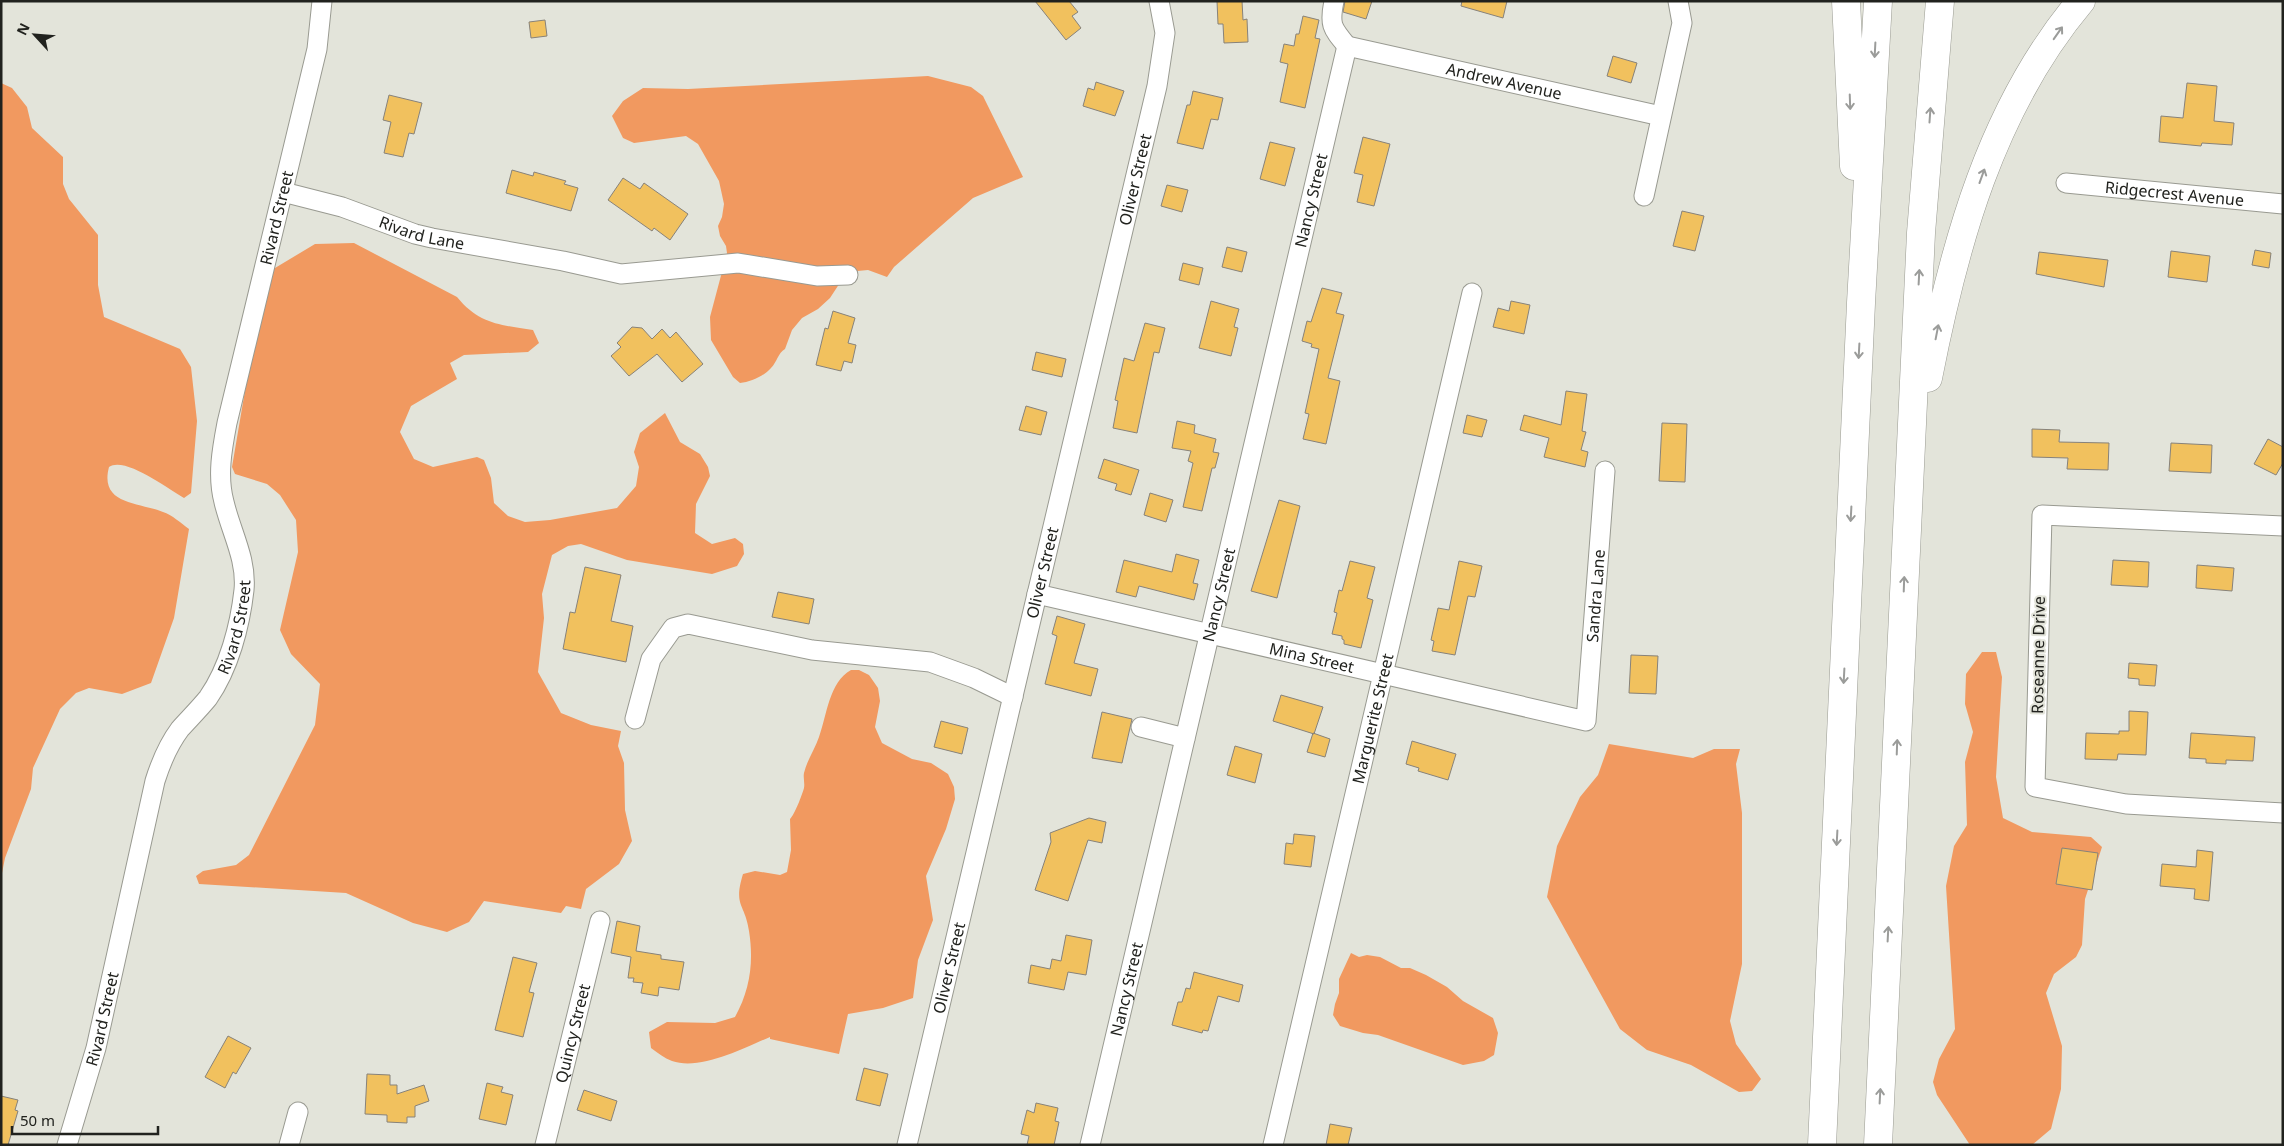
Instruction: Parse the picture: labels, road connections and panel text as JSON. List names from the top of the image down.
{
  "streets": {
    "street": [
      "Andrew Avenue",
      "Oliver Street",
      "Ridgecrest Avenue",
      "Nancy Street",
      "Rivard Street",
      "Rivard Lane",
      "Sandra Lane",
      "Roseanne Drive",
      "Mina Street",
      "Marguerite Street",
      "Quincy Street"
    ]
  },
  "crossings": [
    ["Andrew Avenue", "Nancy Street"],
    ["Oliver Street", "Mina Street"],
    ["Nancy Street", "Mina Street"],
    ["Rivard Street", "Rivard Lane"],
    ["Sandra Lane", "Mina Street"],
    ["Mina Street", "Marguerite Street"]
  ],
  "scale_bar": "50 m",
  "north": "top left"
}
